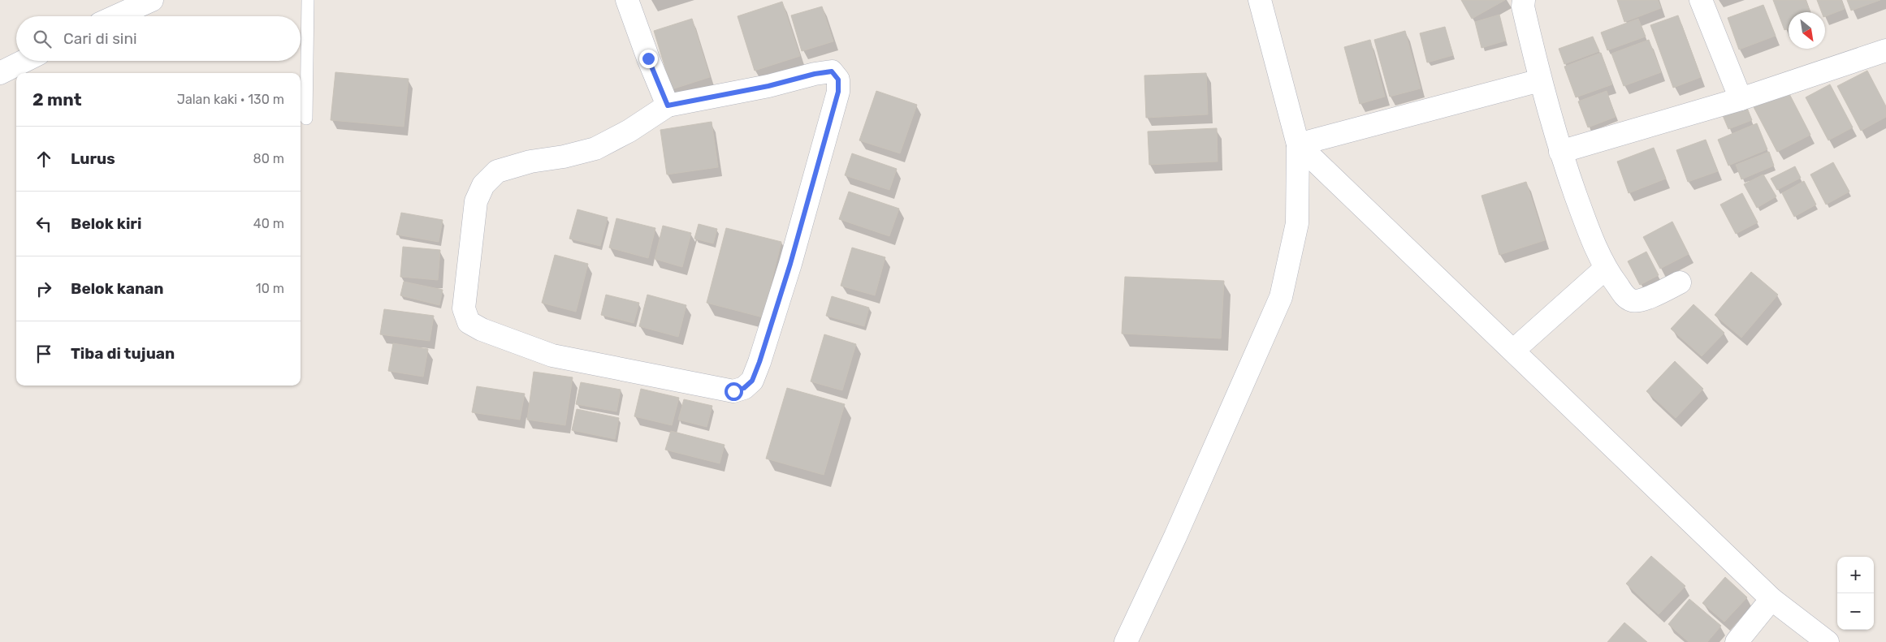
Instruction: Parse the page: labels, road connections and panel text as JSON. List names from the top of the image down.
{
  "north": "bottom right",
  "page": {
    "search": "Cari di sini",
    "heading": ["2 mnt", "Jalan kaki · 130 m"],
    "list": [
      ["Lurus", "80 m"],
      ["Belok kiri", "40 m"],
      ["Belok kanan", "10 m"],
      "Tiba di tujuan"
    ],
    "map_buttons": ["+", "−"]
  }
}
